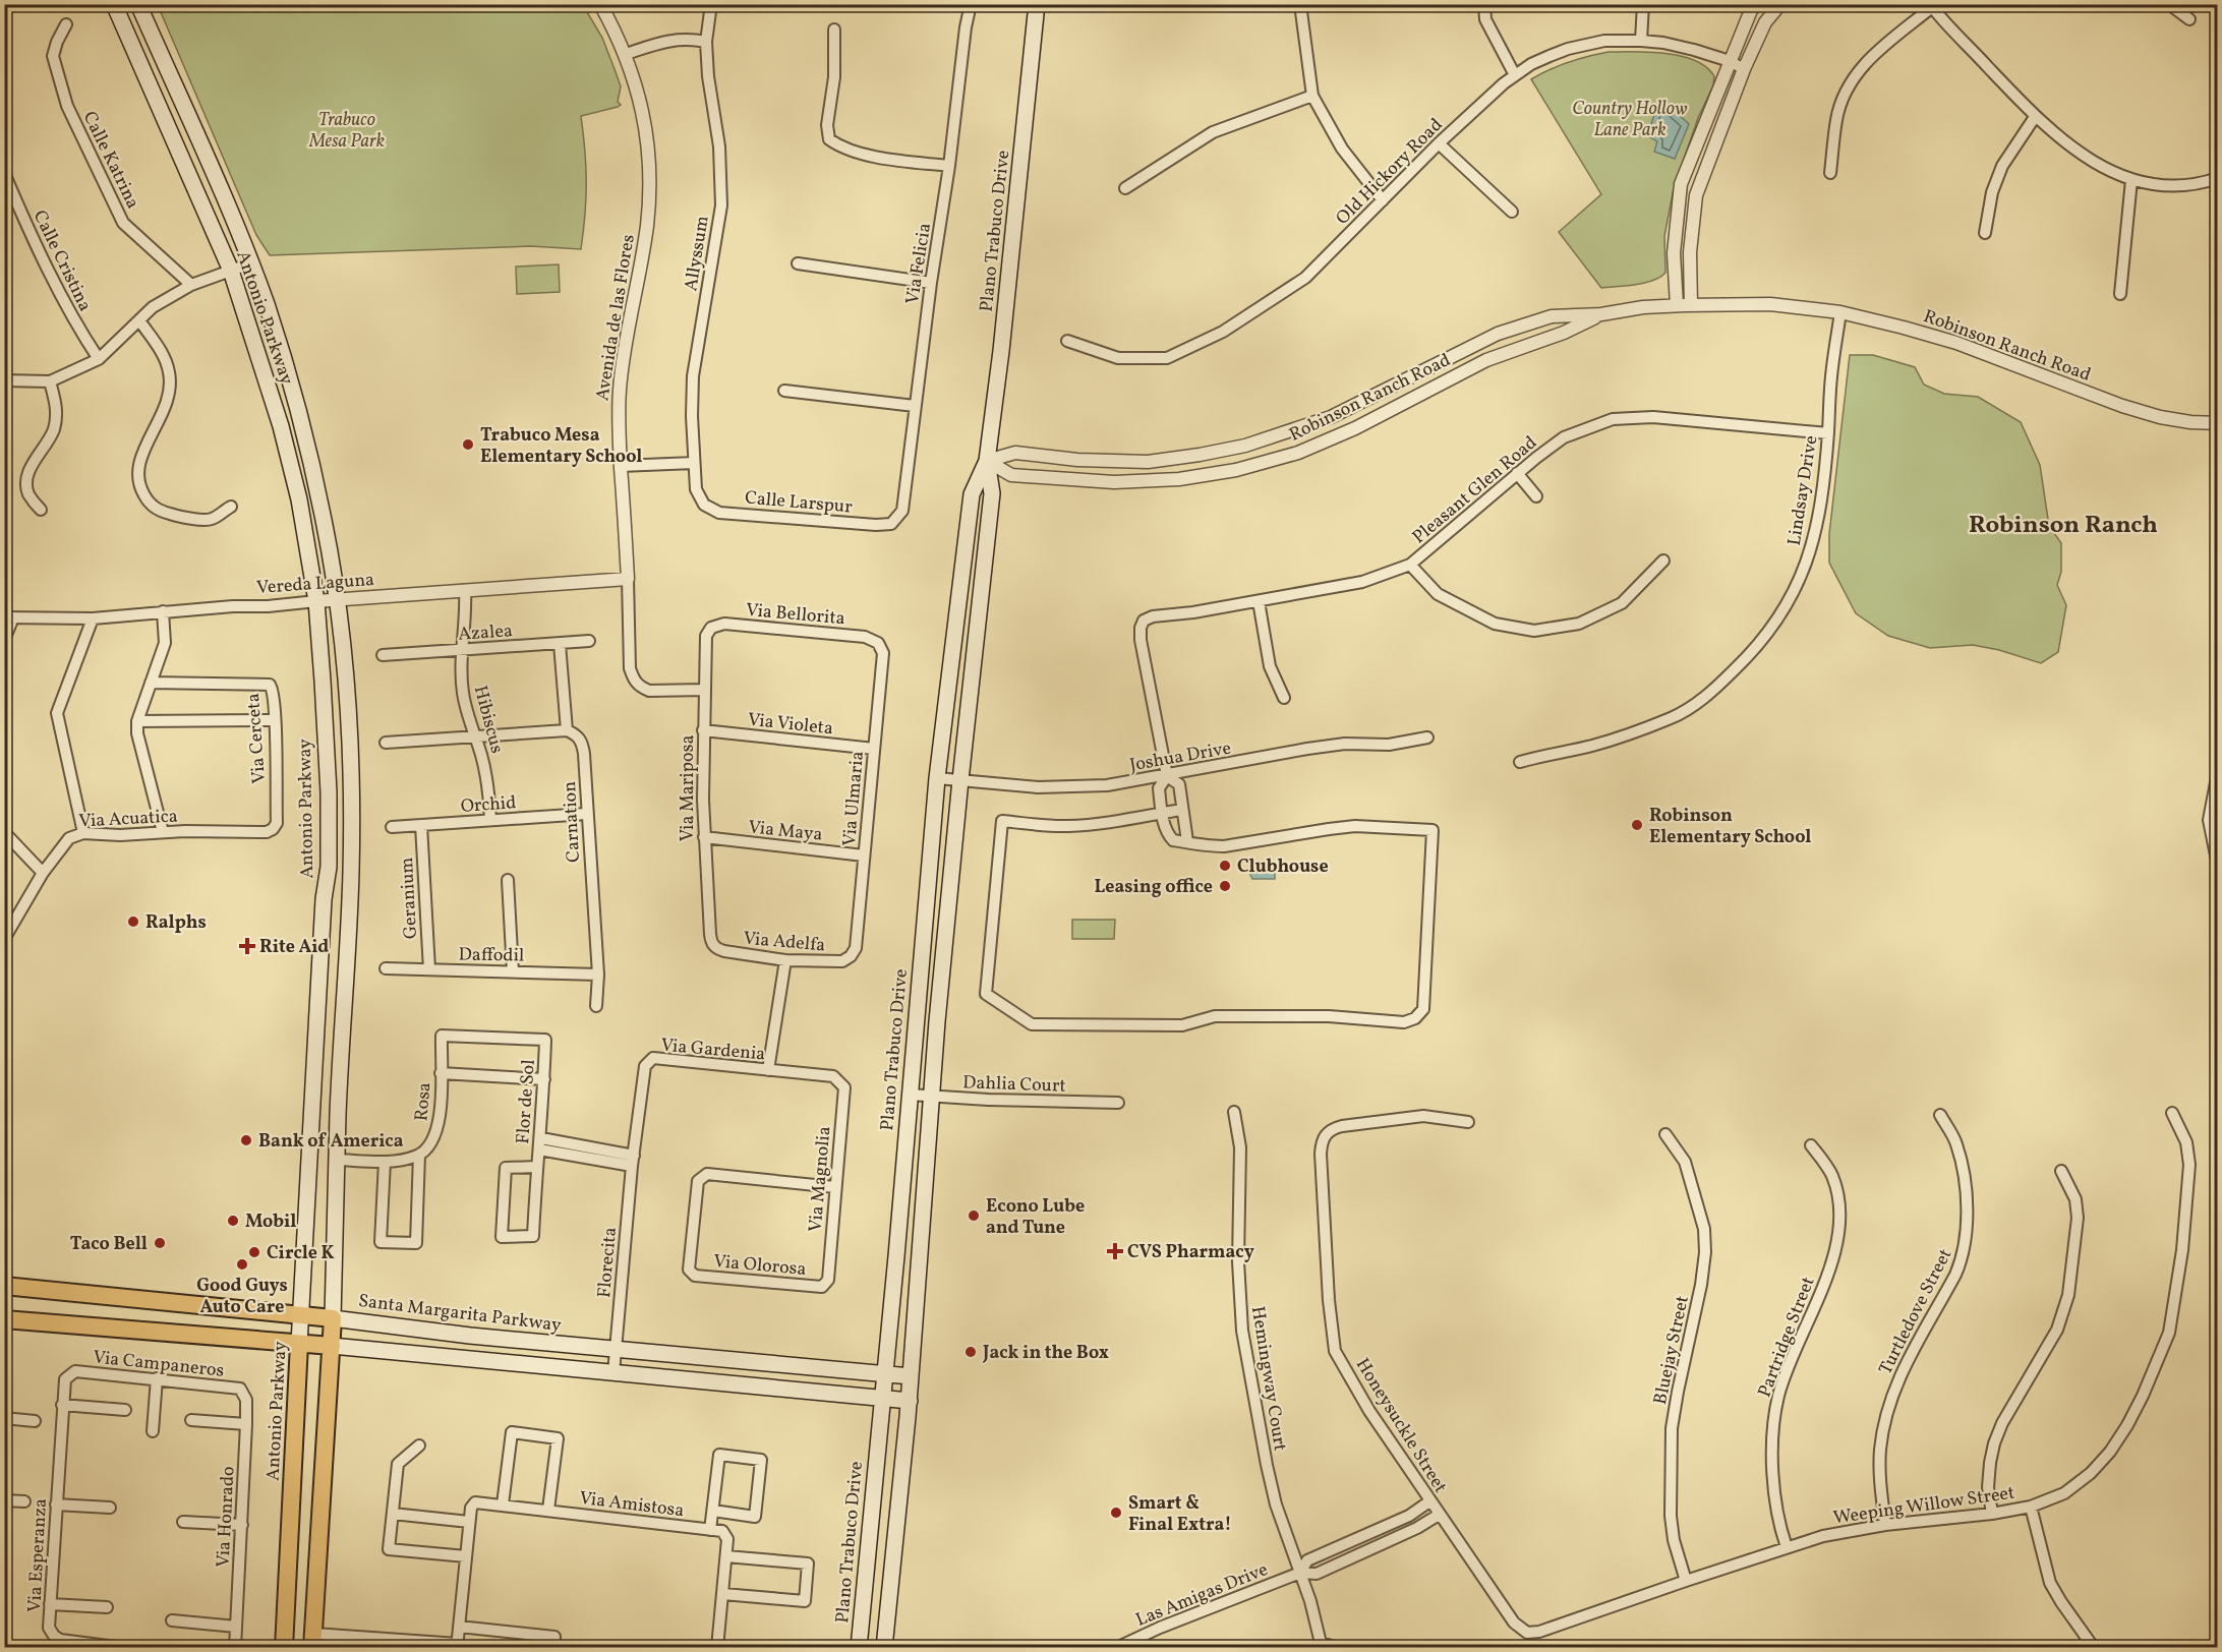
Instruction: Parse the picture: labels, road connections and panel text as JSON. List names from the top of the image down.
{
  "streets": {
    "main road": ["Plano Trabuco Drive", "Antonio Parkway", "Santa Margarita Parkway"],
    "street": [
      "Calle Katrina",
      "Old Hickory Road",
      "Allyssum",
      "Calle Cristina",
      "Via Felicia",
      "Avenida de las Flores",
      "Robinson Ranch Road",
      "Pleasant Glen Road",
      "Lindsay Drive",
      "Calle Larspur",
      "Vereda Laguna",
      "Via Bellorita",
      "Azalea",
      "Hibiscus",
      "Via Violeta",
      "Via Cerceta",
      "Joshua Drive",
      "Via Mariposa",
      "Via Ulmaria",
      "Orchid",
      "Via Acuatica",
      "Carnation",
      "Via Maya",
      "Geranium",
      "Via Adelfa",
      "Daffodil",
      "Via Gardenia",
      "Dahlia Court",
      "Rosa",
      "Flor de Sol",
      "Via Magnolia",
      "Florecita",
      "Via Olorosa",
      "Turtledove Street",
      "Partridge Street",
      "Bluejay Street",
      "Via Campaneros",
      "Hemingway Court",
      "Honeysuckle Street",
      "Via Amistosa",
      "Weeping Willow Street",
      "Via Honrado",
      "Via Esperanza",
      "Las Amigas Drive"
    ]
  },
  "crossings": [
    ["Plano Trabuco Drive", "Robinson Ranch Road"],
    ["Plano Trabuco Drive", "Joshua Drive"],
    ["Plano Trabuco Drive", "Dahlia Court"],
    ["Plano Trabuco Drive", "Santa Margarita Parkway"],
    ["Allyssum", "Calle Larspur"],
    ["Via Felicia", "Calle Larspur"],
    ["Antonio Parkway", "Vereda Laguna"],
    ["Antonio Parkway", "Santa Margarita Parkway"],
    ["Avenida de las Flores", "Vereda Laguna"],
    ["Avenida de las Flores", "Via Mariposa"],
    ["Robinson Ranch Road", "Lindsay Drive"],
    ["Pleasant Glen Road", "Lindsay Drive"],
    ["Pleasant Glen Road", "Joshua Drive"],
    ["Vereda Laguna", "Hibiscus"],
    ["Via Bellorita", "Via Mariposa"],
    ["Via Bellorita", "Via Ulmaria"],
    ["Azalea", "Hibiscus"],
    ["Hibiscus", "Orchid"],
    ["Via Violeta", "Via Mariposa"],
    ["Via Violeta", "Via Ulmaria"],
    ["Via Cerceta", "Via Acuatica"],
    ["Via Mariposa", "Via Maya"],
    ["Via Mariposa", "Via Adelfa"],
    ["Via Ulmaria", "Via Maya"],
    ["Via Ulmaria", "Via Adelfa"],
    ["Orchid", "Carnation"],
    ["Orchid", "Geranium"],
    ["Carnation", "Daffodil"],
    ["Geranium", "Daffodil"],
    ["Via Gardenia", "Via Magnolia"],
    ["Via Gardenia", "Florecita"],
    ["Rosa", "Flor de Sol"],
    ["Via Magnolia", "Via Olorosa"],
    ["Florecita", "Santa Margarita Parkway"],
    ["Turtledove Street", "Weeping Willow Street"],
    ["Partridge Street", "Weeping Willow Street"],
    ["Bluejay Street", "Weeping Willow Street"],
    ["Via Campaneros", "Via Honrado"],
    ["Via Campaneros", "Via Esperanza"],
    ["Hemingway Court", "Las Amigas Drive"],
    ["Honeysuckle Street", "Weeping Willow Street"],
    ["Honeysuckle Street", "Las Amigas Drive"]
  ],
  "districts": ["Robinson Ranch"],
  "parks": ["Country Hollow Lane Park", "Trabuco Mesa Park"],
  "places": {
    "other": [
      "Trabuco Mesa Elementary School",
      "Robinson Elementary School",
      "Clubhouse",
      "Leasing office",
      "Ralphs",
      "Bank of America",
      "Econo Lube and Tune",
      "Mobil",
      "Taco Bell",
      "Circle K",
      "Good Guys Auto Care",
      "Jack in the Box",
      "Smart & Final Extra!"
    ],
    "health": ["Rite Aid", "CVS Pharmacy"]
  }
}
